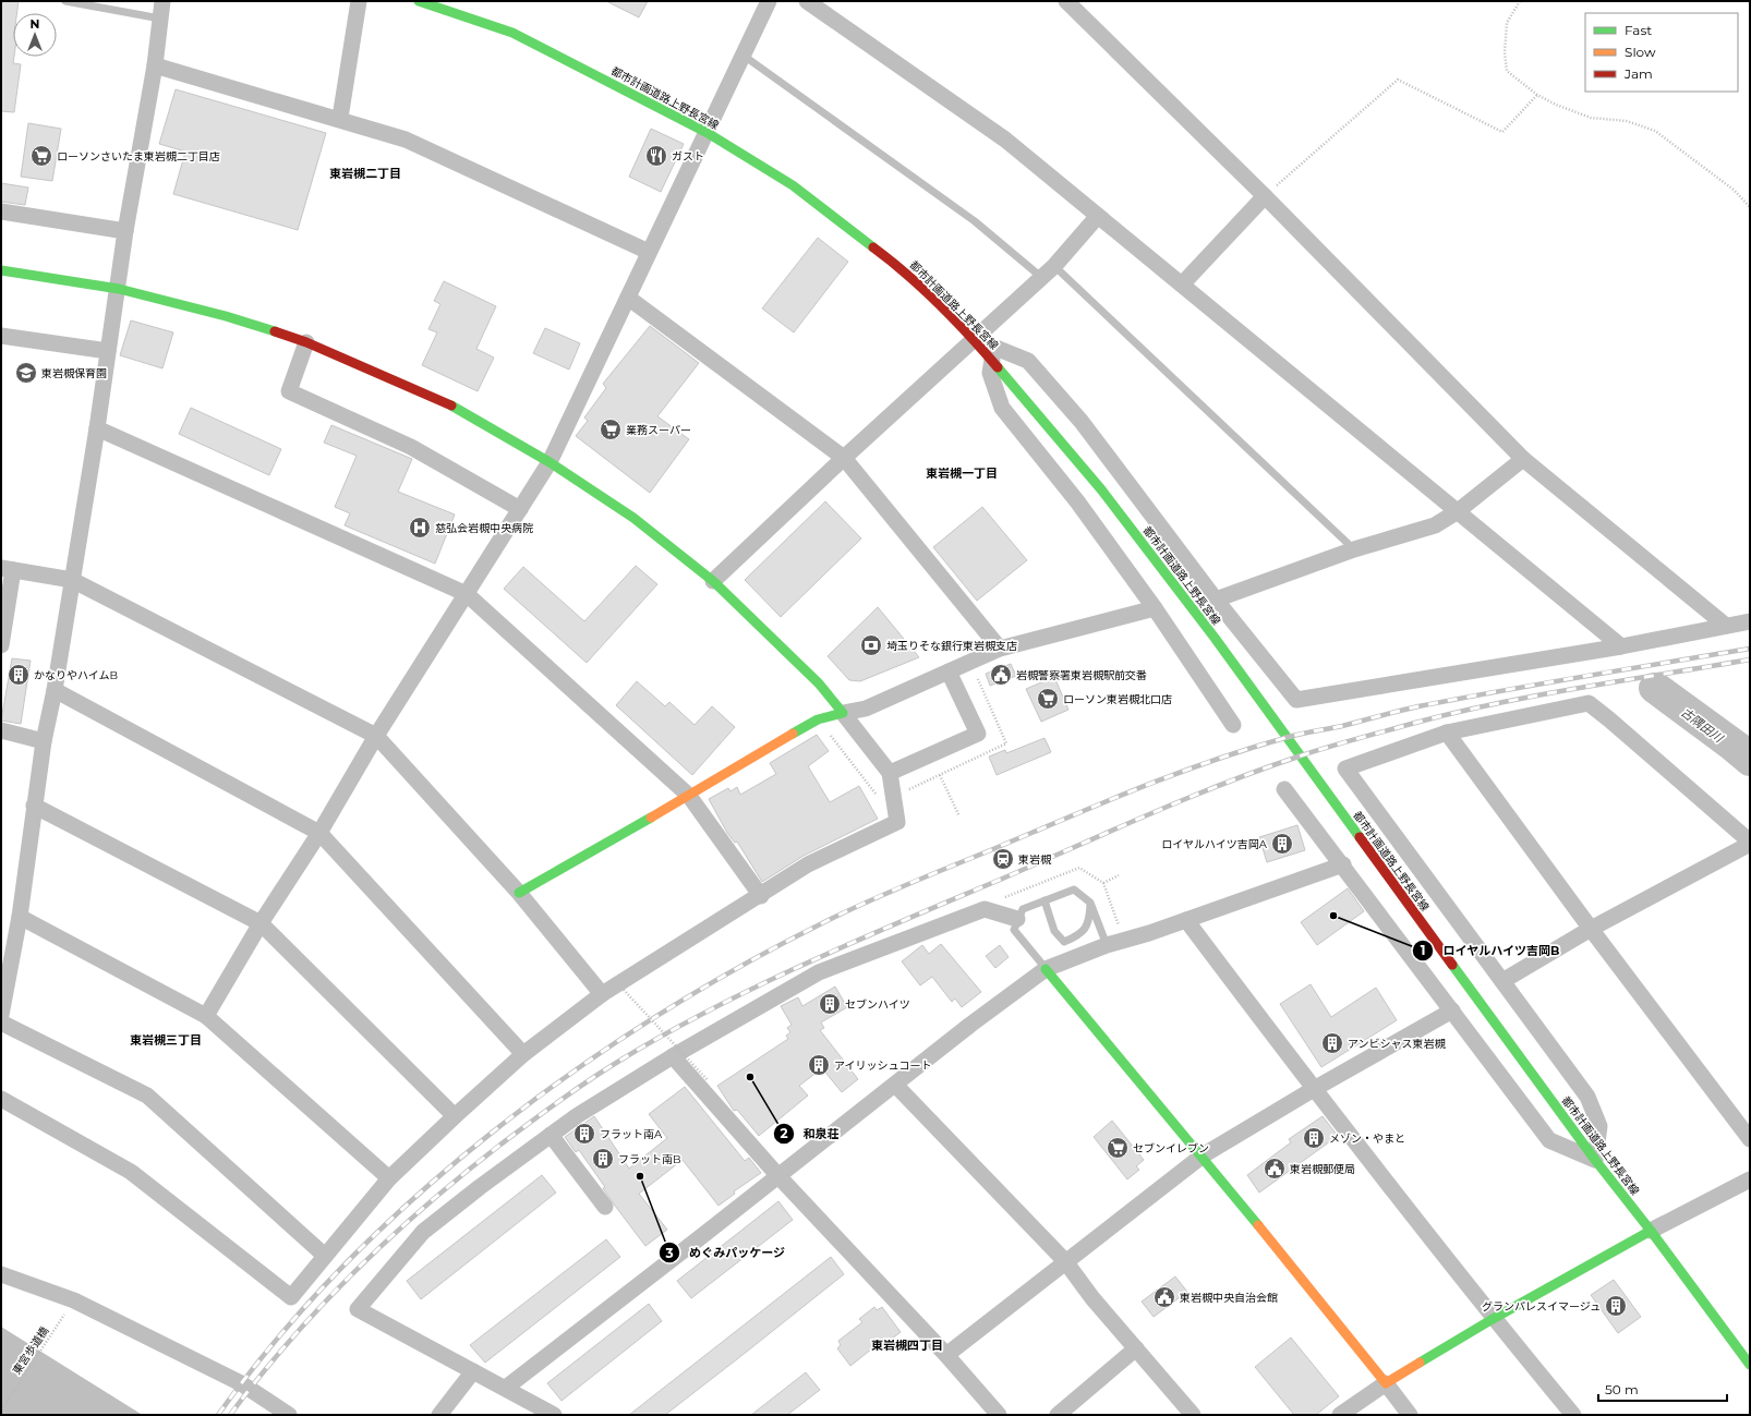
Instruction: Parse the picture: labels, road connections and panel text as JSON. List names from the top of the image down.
{
  "streets": {
    "street": ["都市計画道路上野長宮線"],
    "path": ["東宮歩道橋"]
  },
  "districts": [
    "東岩槻二丁目",
    "東岩槻一丁目",
    "東岩槻三丁目",
    "東岩槻四丁目"
  ],
  "water": ["古隅田川"],
  "places": {
    "supermarket": [
      "ローソンさいたま東岩槻二丁目店",
      "業務スーパー",
      "ローソン東岩槻北口店",
      "セブンイレブン"
    ],
    "restaurant": ["ガスト"],
    "school or university": ["東岩槻保育園"],
    "hospital": ["慈弘会岩槻中央病院"],
    "bank": ["埼玉りそな銀行東岩槻支店"],
    "building": [
      "かなりやハイムB",
      "ロイヤルハイツ吉岡A",
      "セブンハイツ",
      "アンビシャス東岩槻",
      "アイリッシュコート",
      "フラット南A",
      "メゾン・やまと",
      "フラット南B",
      "グランパレスイマージュ"
    ],
    "public building": ["岩槻警察署東岩槻駅前交番", "東岩槻郵便局", "東岩槻中央自治会館"],
    "station": ["東岩槻"],
    "other": ["ロイヤルハイツ吉岡B", "和泉荘", "めぐみパッケージ"]
  },
  "legend": ["Fast", "Slow", "Jam"],
  "scale_bar": "50 m",
  "north": "top"
}
